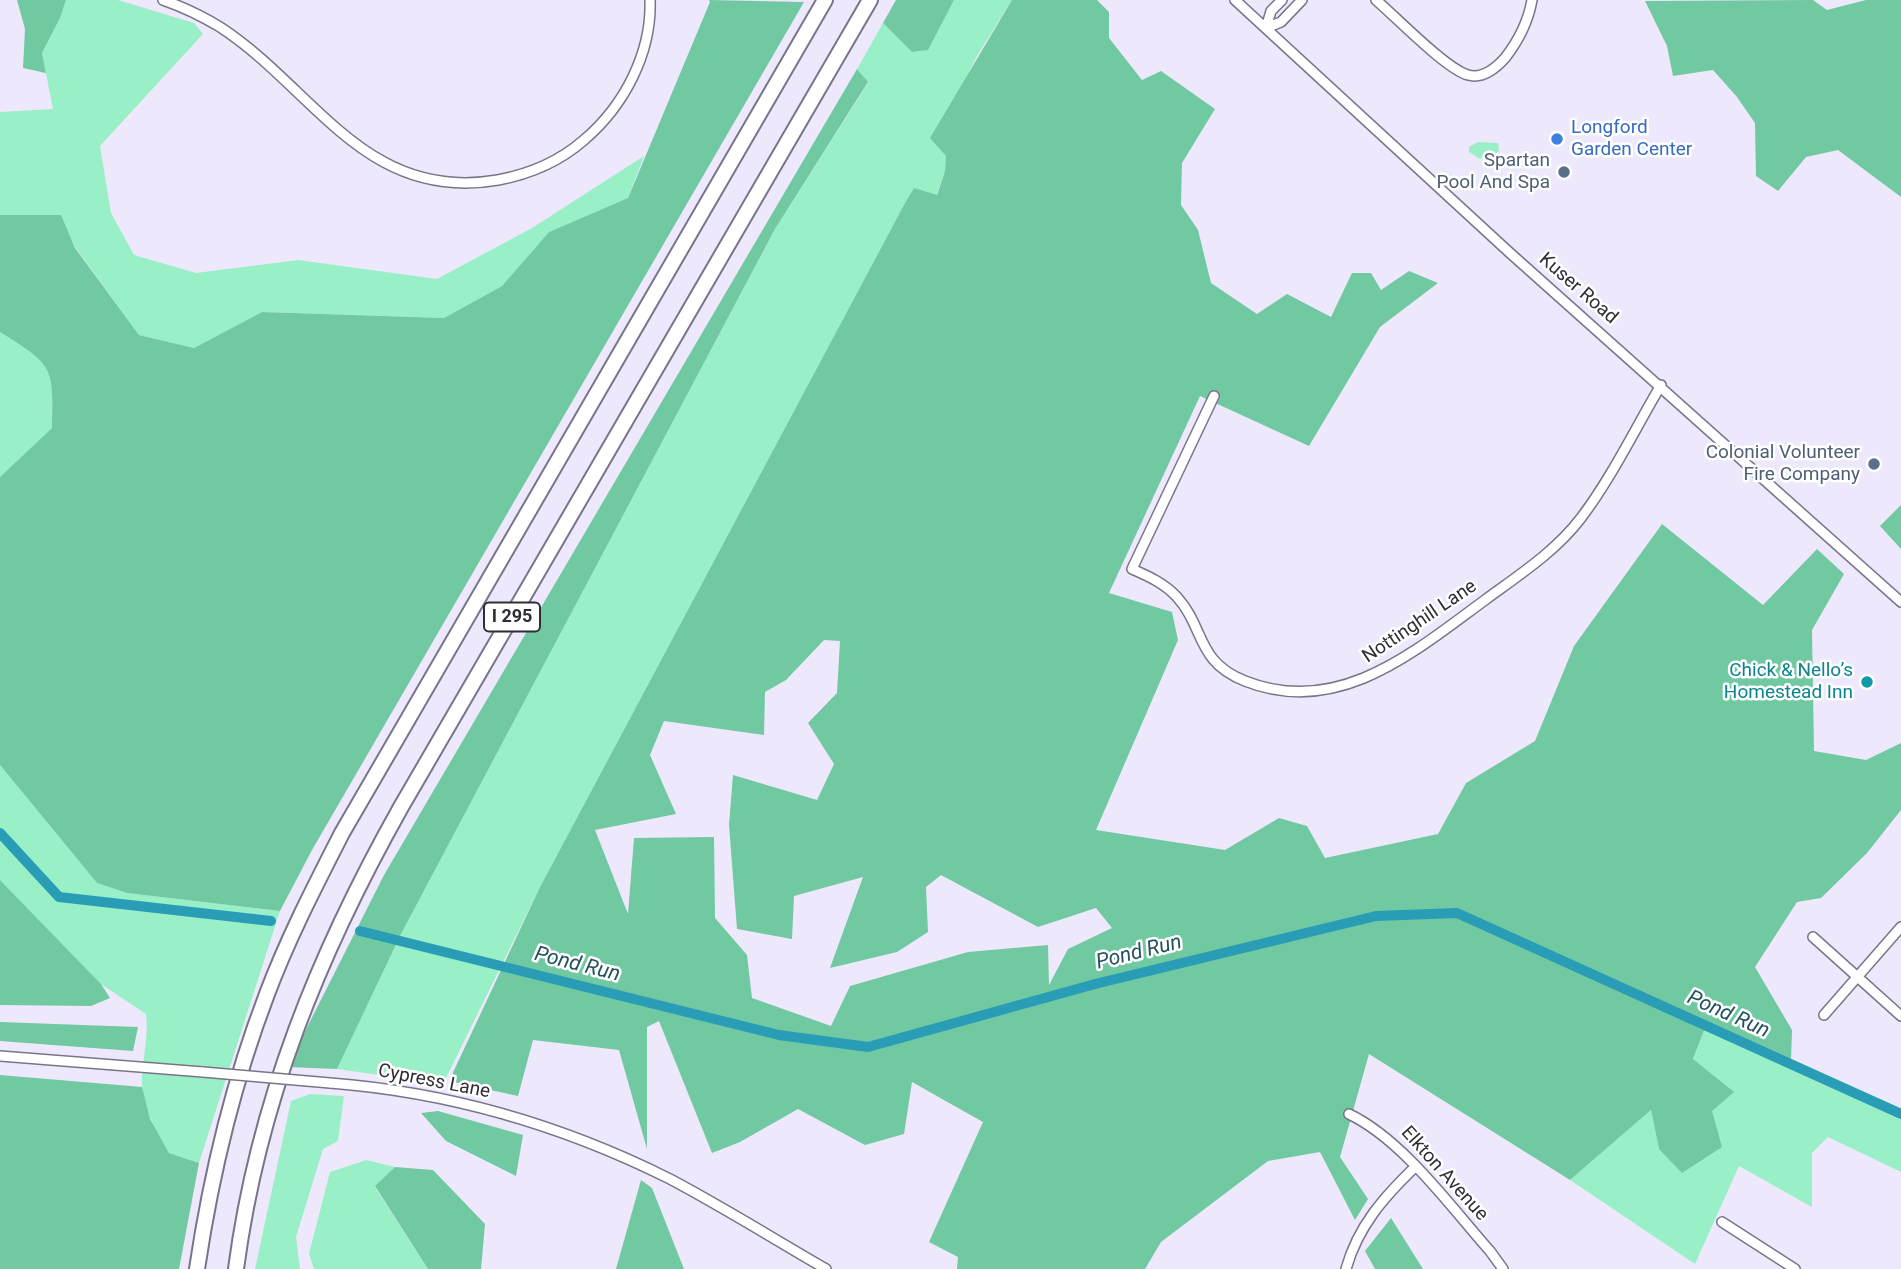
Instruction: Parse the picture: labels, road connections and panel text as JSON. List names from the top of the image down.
{
  "streets": {
    "highway": ["I 295"],
    "street": [
      "Kuser Road",
      "Nottinghill Lane",
      "Cypress Lane",
      "Elkton Avenue"
    ]
  },
  "crossings": [
    ["Kuser Road", "Nottinghill Lane"]
  ],
  "water": ["Pond Run"],
  "places": [
    "Longford Garden Center",
    "Spartan Pool And Spa",
    "Colonial Volunteer Fire Company",
    "Chick & Nello’s Homestead Inn"
  ]
}
